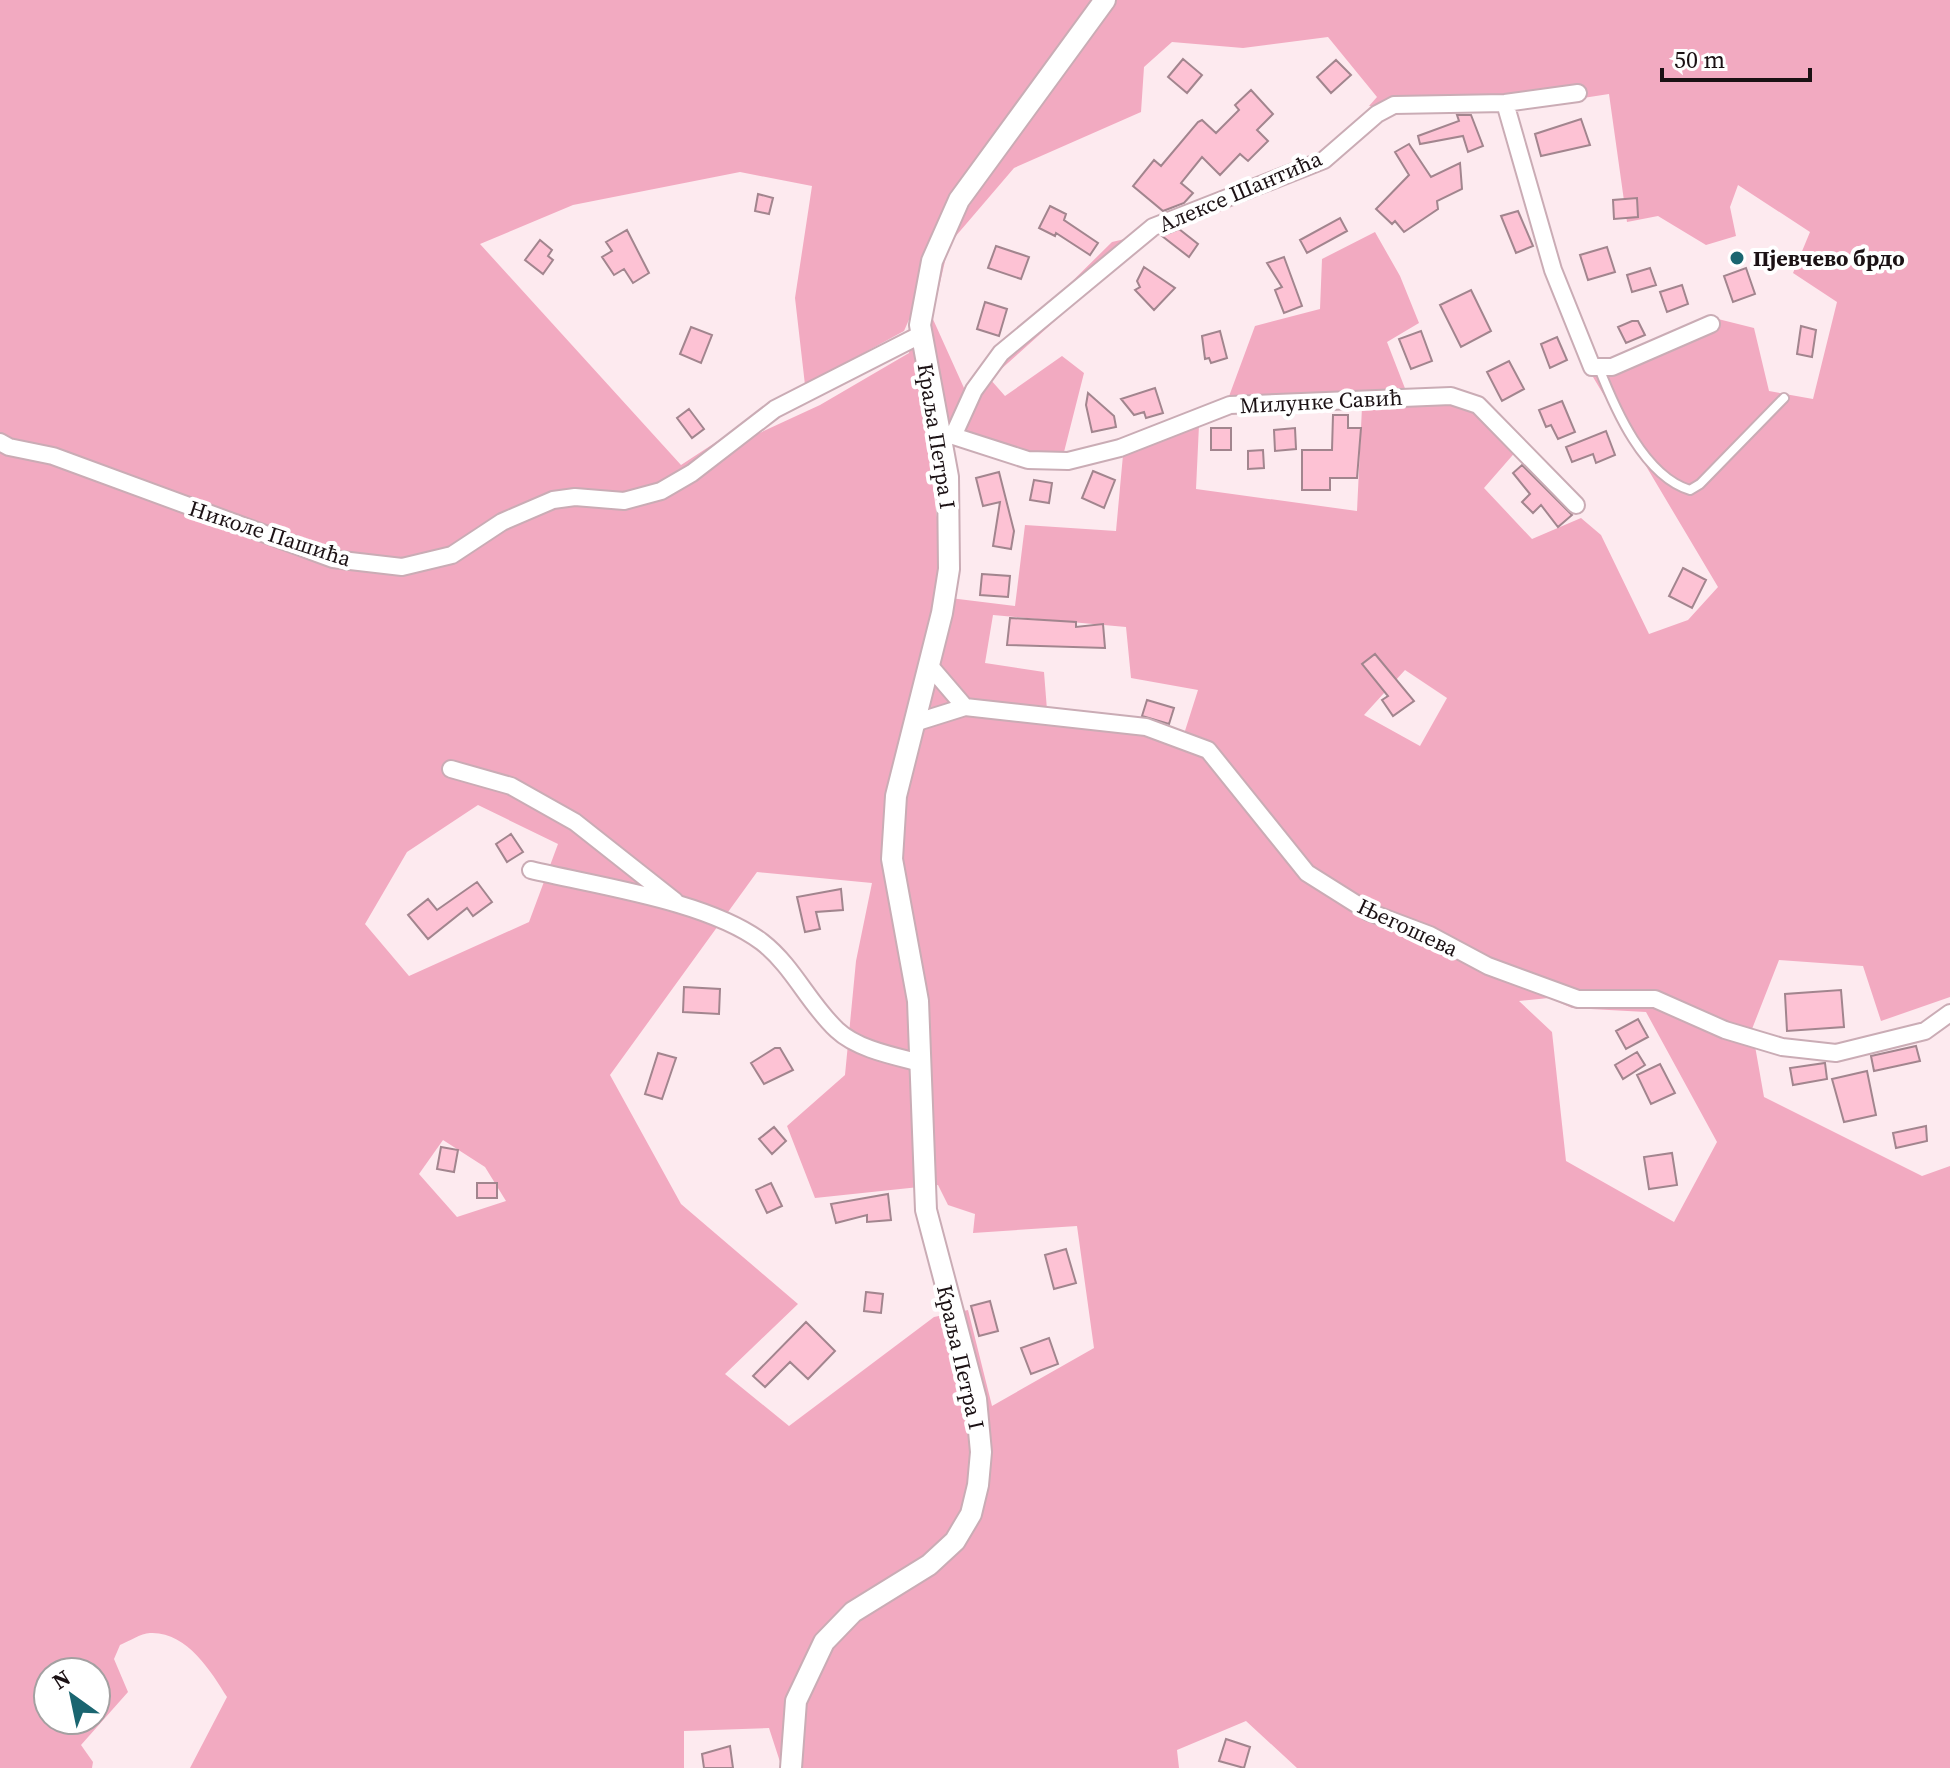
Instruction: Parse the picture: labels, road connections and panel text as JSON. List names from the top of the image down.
{
  "streets": {
    "street": [
      "Алексе Шантића",
      "Милунке Савић",
      "Краља Петра I",
      "Николе Пашића",
      "Његошева"
    ]
  },
  "crossings": [
    ["Алексе Шантића", "Милунке Савић"],
    ["Алексе Шантића", "Краља Петра I"],
    ["Милунке Савић", "Краља Петра I"],
    ["Краља Петра I", "Николе Пашића"],
    ["Краља Петра I", "Његошева"]
  ],
  "places": ["Пјевчево брдо"],
  "scale_bar": "50 m",
  "north": "top left"
}
